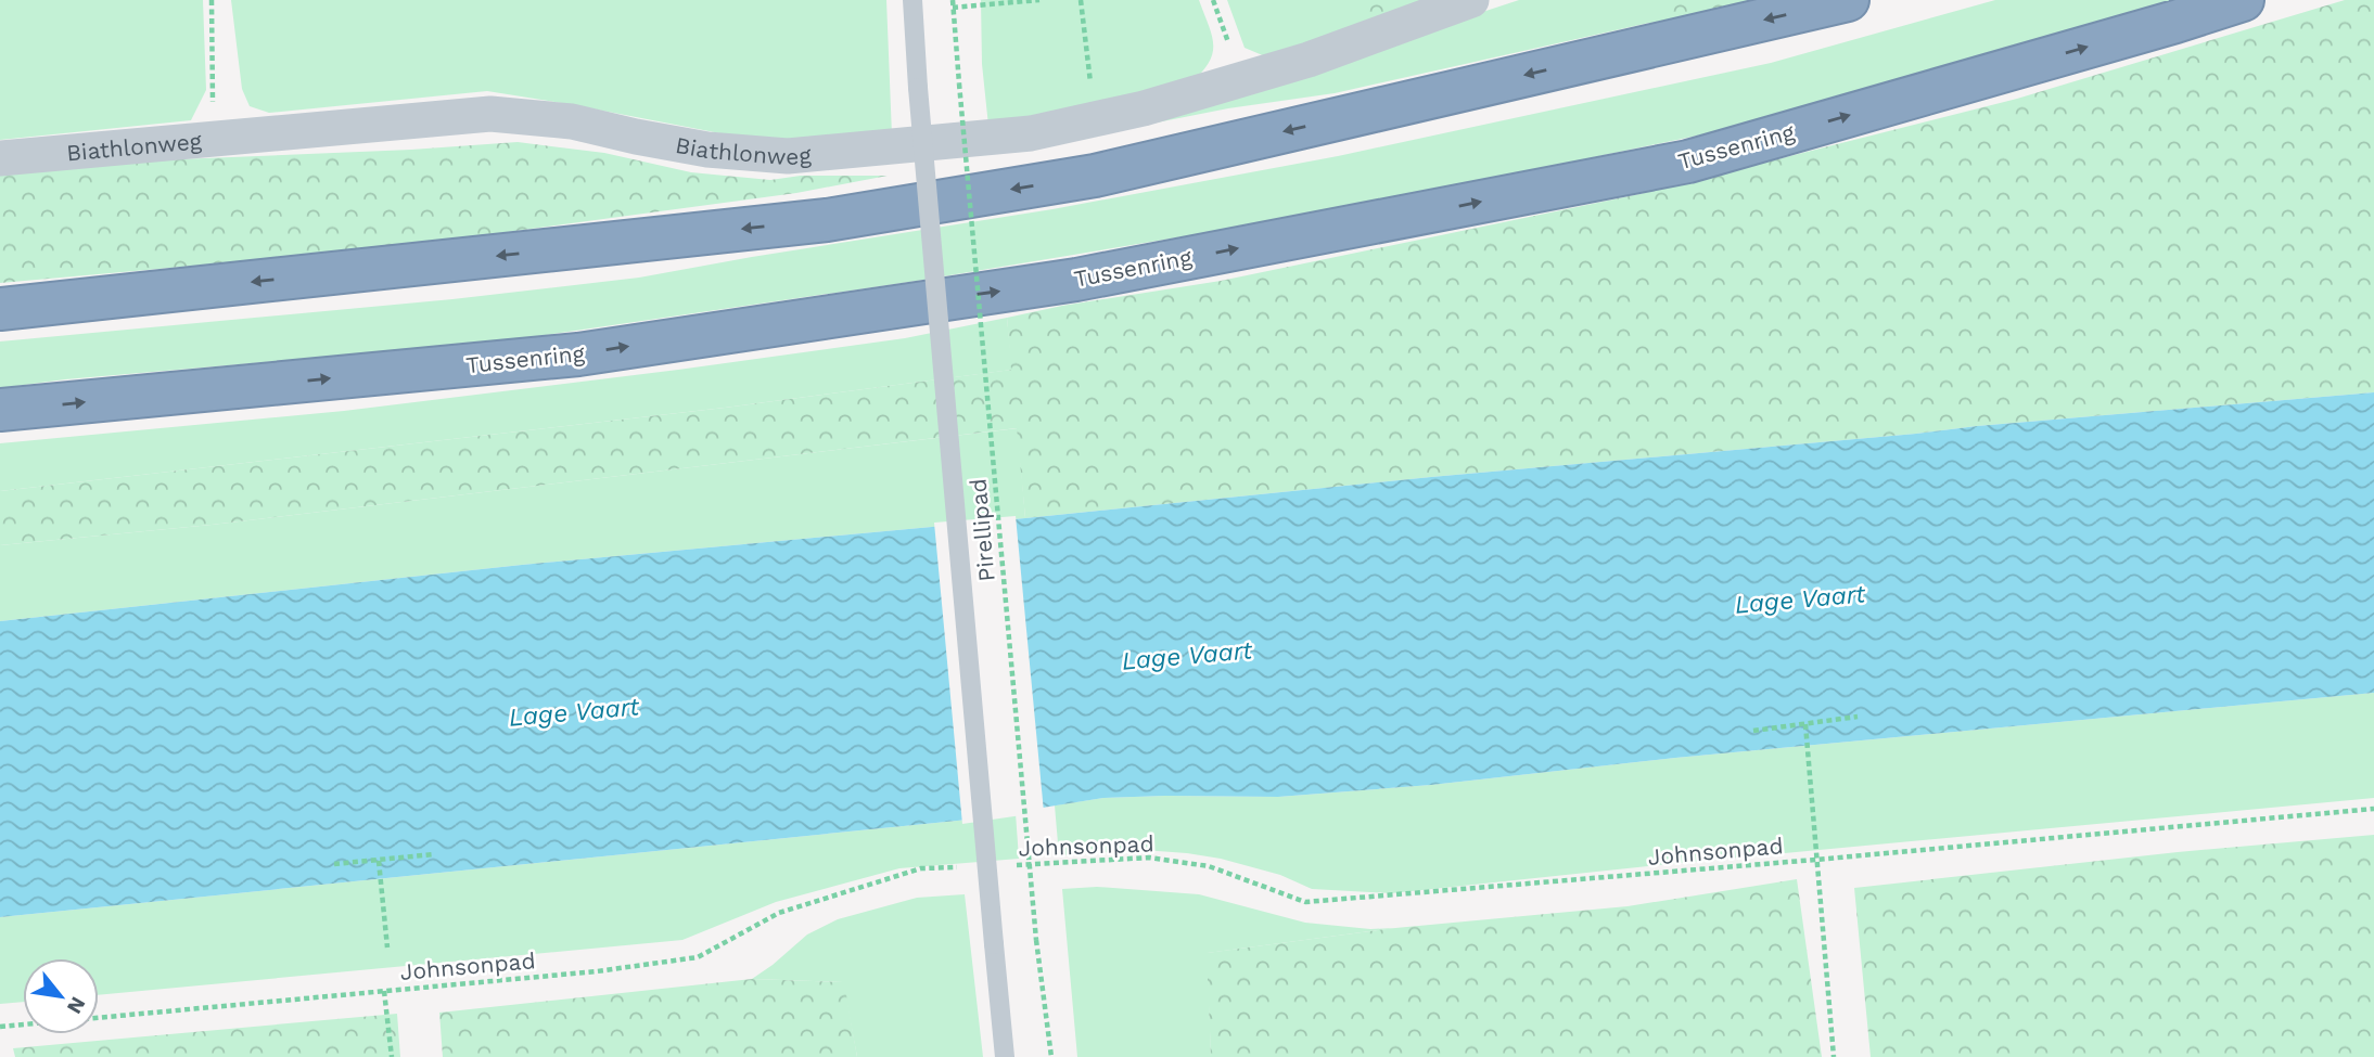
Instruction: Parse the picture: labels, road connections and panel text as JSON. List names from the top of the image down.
{
  "streets": {
    "highway": ["Tussenring"],
    "street": ["Biathlonweg"],
    "path": ["Pirellipad", "Johnsonpad"]
  },
  "water": ["Lage Vaart"],
  "north": "bottom right"
}
